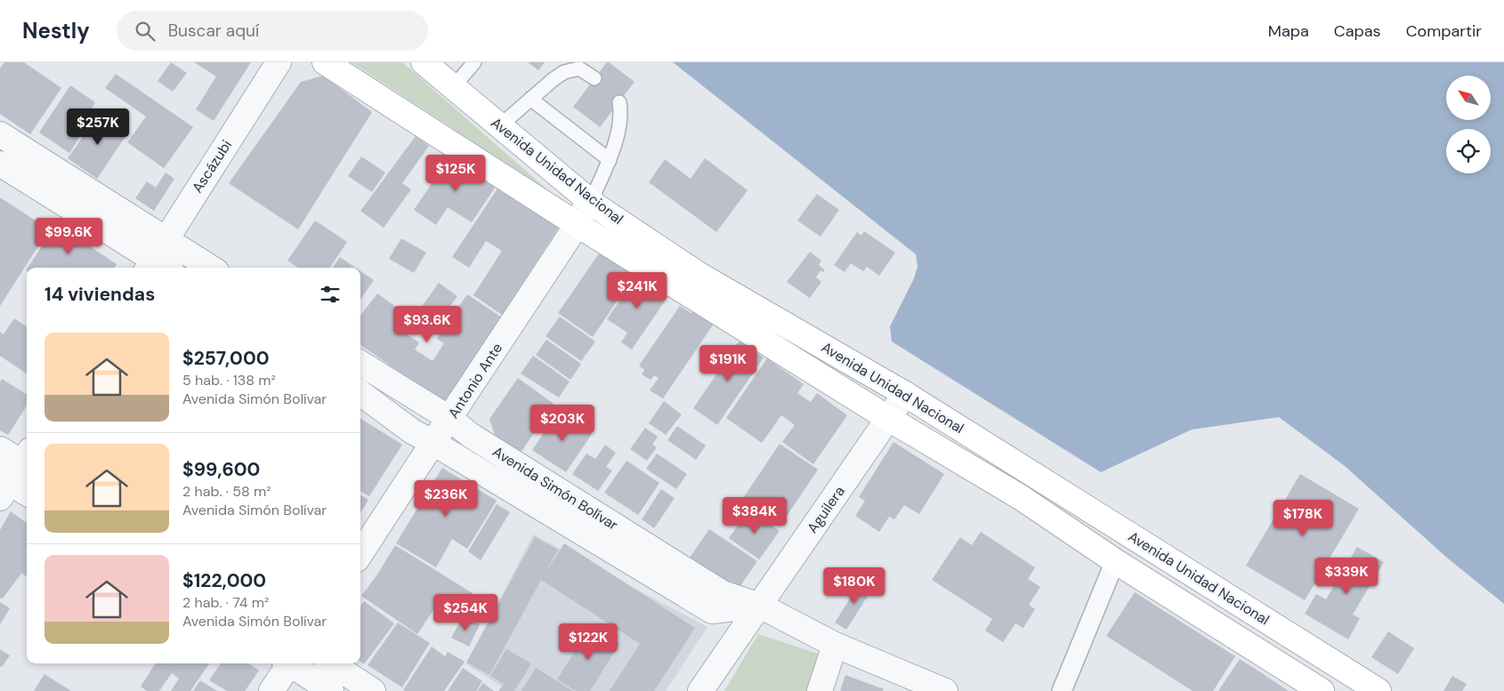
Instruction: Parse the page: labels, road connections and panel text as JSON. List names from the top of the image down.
{
  "streets": {
    "main road": ["Avenida Unidad Nacional"],
    "street": [
      "Ascázubi",
      "Antonio Ante",
      "Avenida Simón Bolívar",
      "Aguilera"
    ]
  },
  "crossings": [
    ["Avenida Unidad Nacional", "Antonio Ante"],
    ["Avenida Unidad Nacional", "Aguilera"],
    ["Antonio Ante", "Avenida Simón Bolívar"],
    ["Avenida Simón Bolívar", "Aguilera"]
  ],
  "north": "top left",
  "page": {
    "header": "Nestly",
    "search": "Buscar aquí",
    "nav": ["Mapa", "Capas", "Compartir"],
    "price": [
      "$257K",
      "$125K",
      "$99.6K",
      "$241K",
      "$93.6K",
      "$191K",
      "$203K",
      "$236K",
      "$384K",
      "$178K",
      "$339K",
      "$180K",
      "$254K",
      "$122K"
    ],
    "heading": "14 viviendas",
    "list": [
      {
        "name": "$257,000",
        "note": "5 hab. · 138 m² · Avenida Simón Bolívar"
      },
      {
        "name": "$99,600",
        "note": "2 hab. · 58 m² · Avenida Simón Bolívar"
      },
      {
        "name": "$122,000",
        "note": "2 hab. · 74 m² · Avenida Simón Bolívar"
      }
    ]
  }
}
